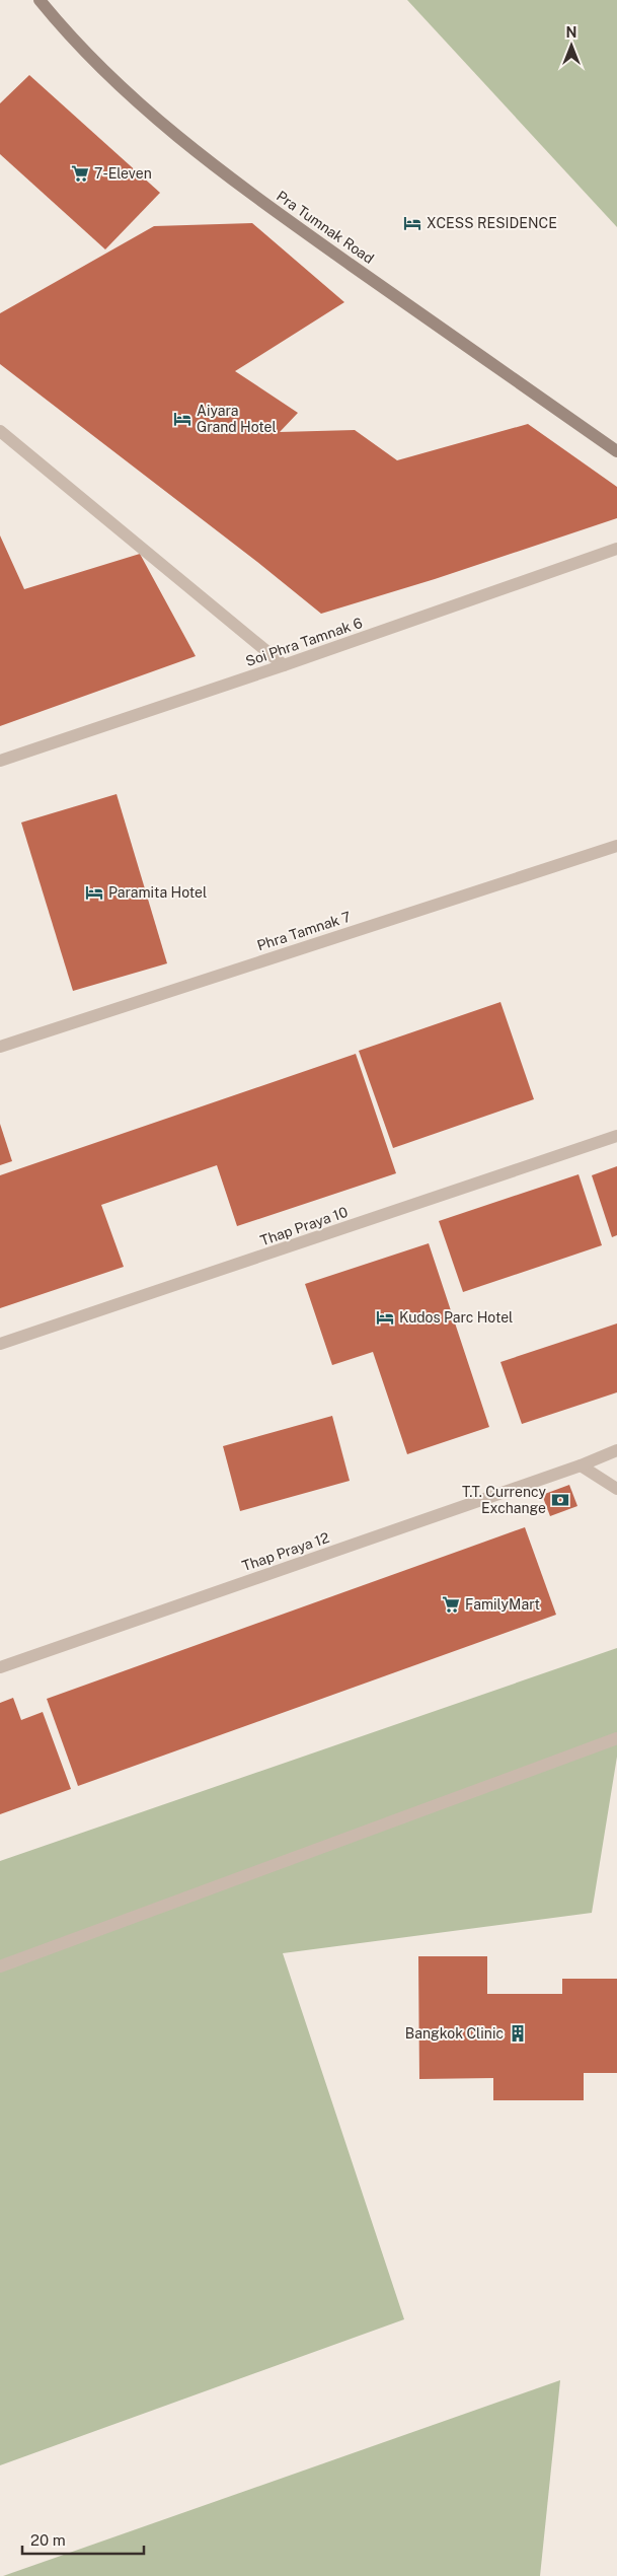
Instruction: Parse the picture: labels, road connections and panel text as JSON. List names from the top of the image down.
{
  "streets": {
    "street": [
      "Pra Tumnak Road",
      "Soi Phra Tamnak 6",
      "Phra Tamnak 7",
      "Thap Praya 10",
      "Thap Praya 12"
    ]
  },
  "places": {
    "supermarket": ["7-Eleven", "FamilyMart"],
    "hotel": [
      "XCESS RESIDENCE",
      "Aiyara Grand Hotel",
      "Paramita Hotel",
      "Kudos Parc Hotel"
    ],
    "bank": ["T.T. Currency Exchange"],
    "building": ["Bangkok Clinic"]
  },
  "scale_bar": "20 m",
  "north": "top"
}
